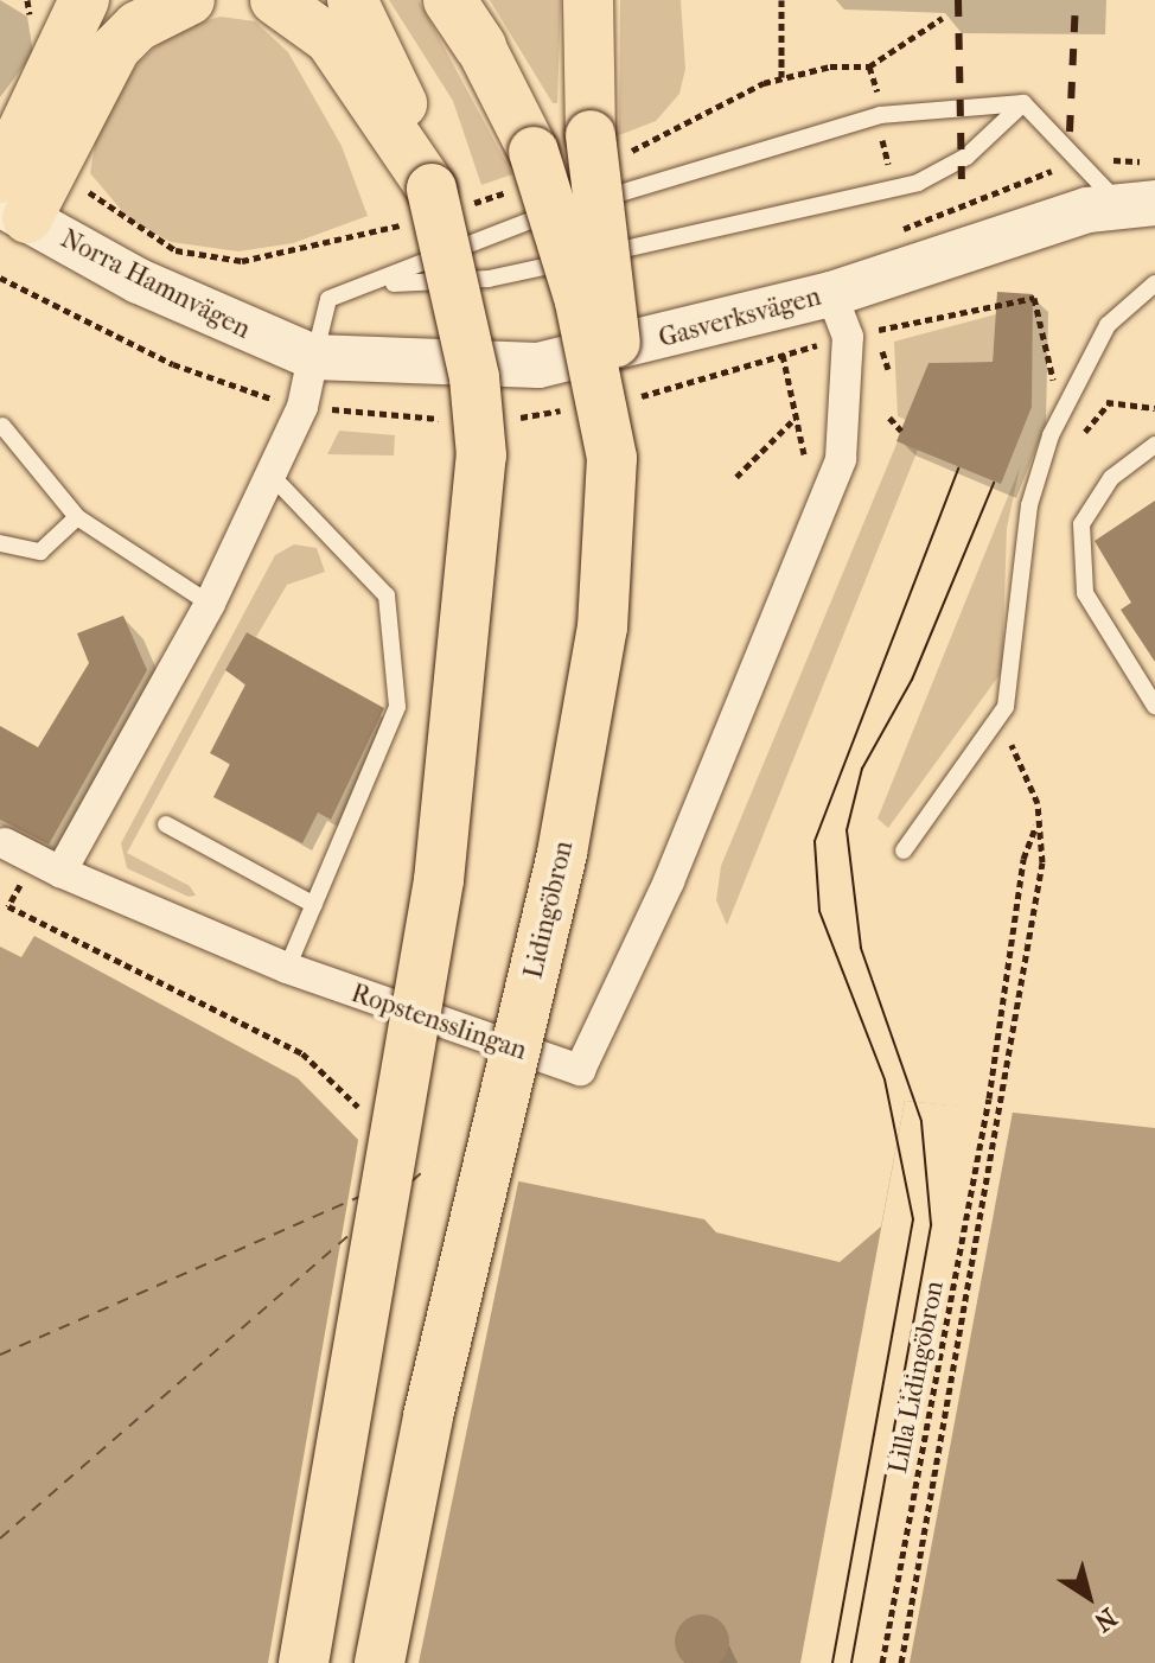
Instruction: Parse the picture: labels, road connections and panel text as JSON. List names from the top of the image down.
{
  "streets": {
    "main road": ["Norra Hamnvägen", "Gasverksvägen", "Lidingöbron"],
    "street": ["Ropstensslingan"],
    "path": ["Lilla Lidingöbron"]
  },
  "crossings": [
    ["Norra Hamnvägen", "Gasverksvägen"],
    ["Gasverksvägen", "Ropstensslingan"]
  ],
  "north": "bottom right"
}
